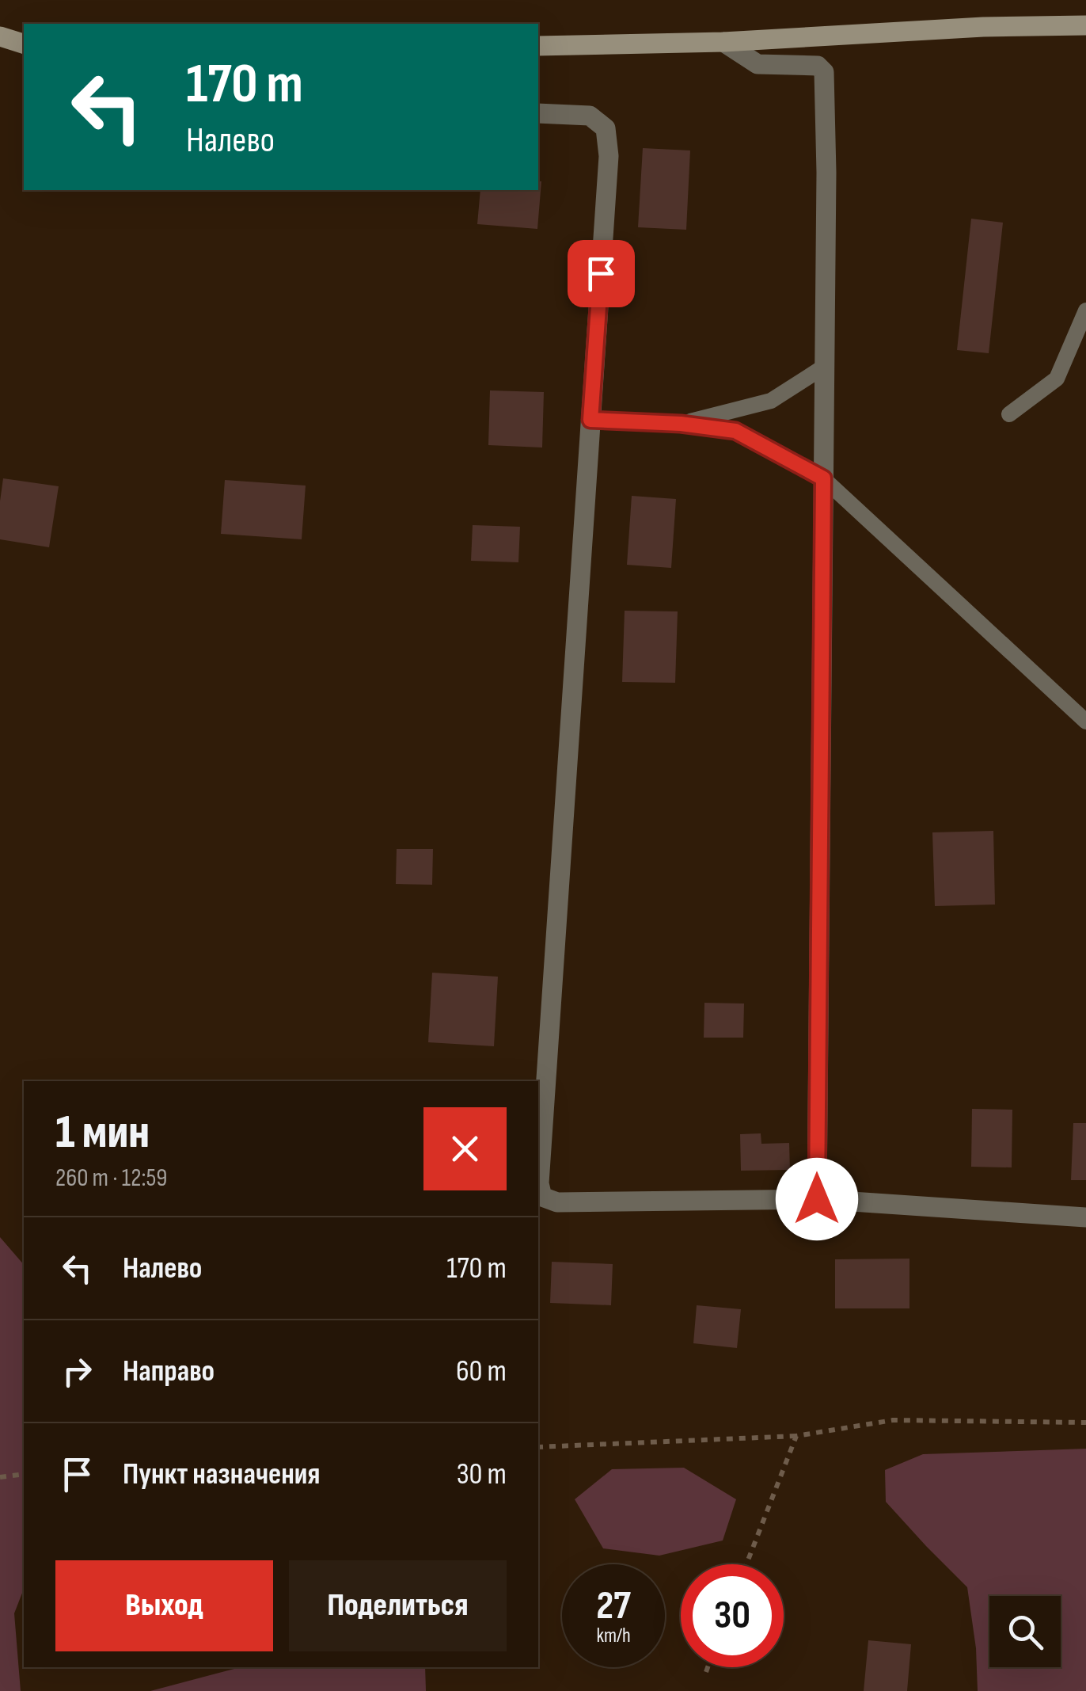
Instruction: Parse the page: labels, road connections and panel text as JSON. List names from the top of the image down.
{
  "page": {
    "turn": ["170 m", "Налево"],
    "heading": ["1 мин", "260 m · 12:59"],
    "list": [
      {
        "name": "Налево",
        "value": "170 m"
      },
      {
        "name": "Направо",
        "value": "60 m"
      },
      {
        "name": "Пункт назначения",
        "value": "30 m"
      }
    ],
    "buttons": ["Выход", "Поделиться"],
    "speed": "27 km/h",
    "limit": "30"
  }
}
